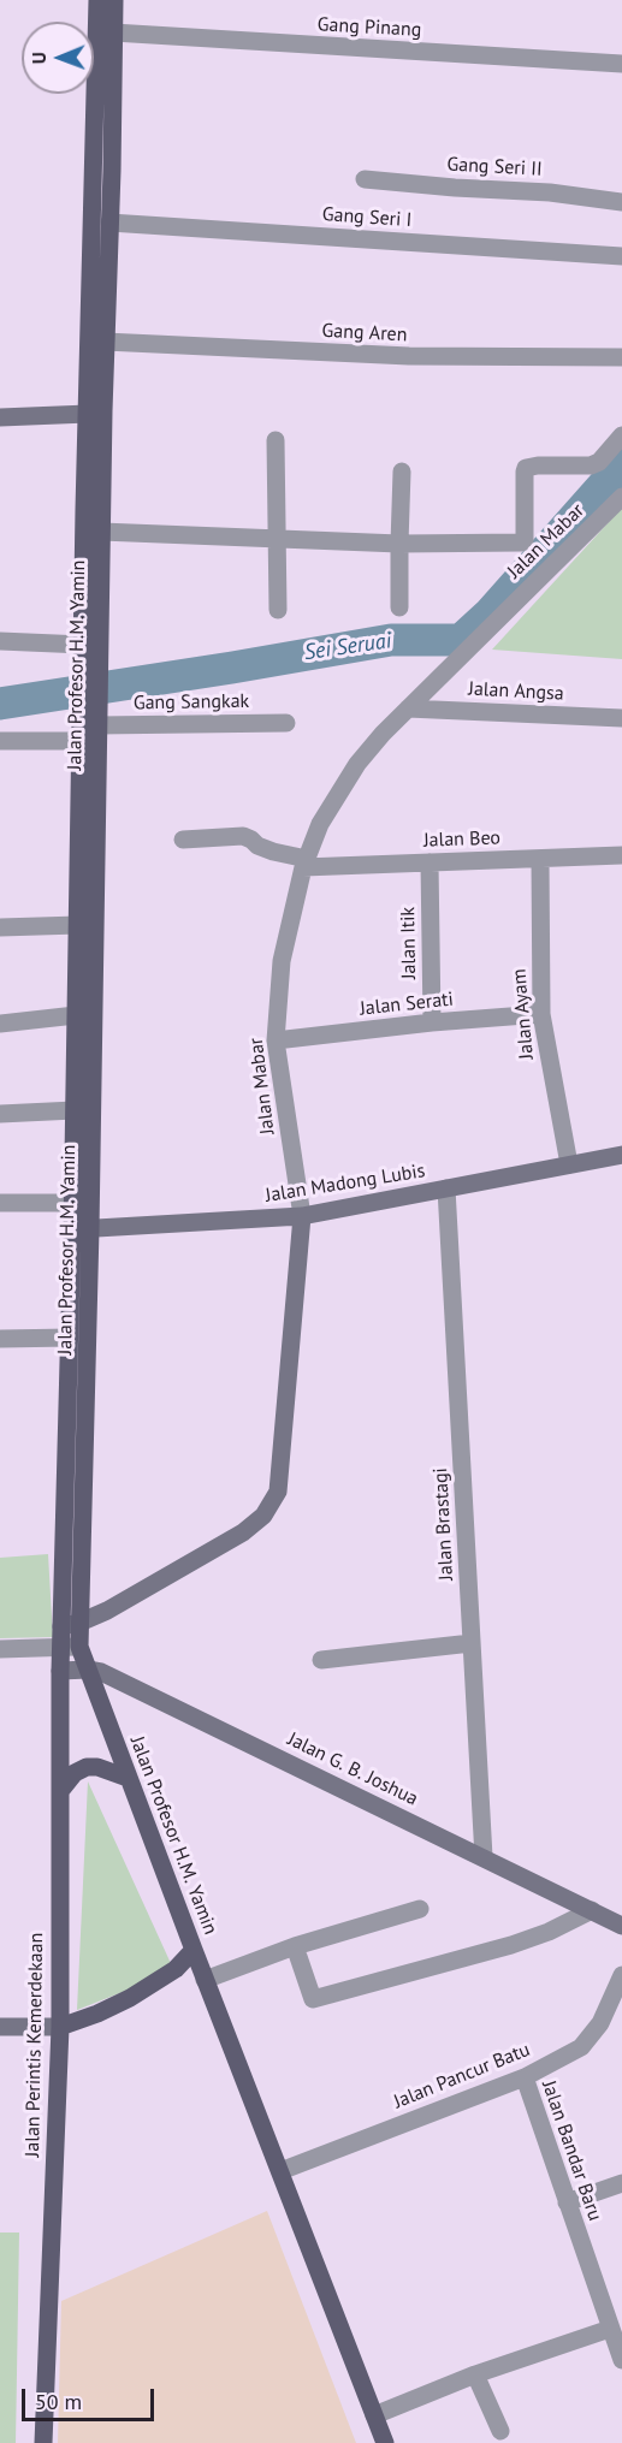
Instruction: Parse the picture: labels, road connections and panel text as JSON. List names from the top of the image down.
{
  "streets": {
    "main road": ["Jalan Profesor H.M. Yamin", "Jalan Perintis Kemerdekaan"],
    "street": [
      "Gang Pinang",
      "Gang Seri II",
      "Gang Seri I",
      "Gang Aren",
      "Jalan Mabar",
      "Jalan Angsa",
      "Gang Sangkak",
      "Jalan Beo",
      "Jalan Itik",
      "Jalan Serati",
      "Jalan Ayam",
      "Jalan Madong Lubis",
      "Jalan Brastagi",
      "Jalan G. B. Joshua",
      "Jalan Pancur Batu",
      "Jalan Bandar Baru"
    ]
  },
  "crossings": [
    ["Gang Pinang", "Jalan Profesor H.M. Yamin"],
    ["Gang Seri I", "Jalan Profesor H.M. Yamin"],
    ["Gang Aren", "Jalan Profesor H.M. Yamin"],
    ["Jalan Mabar", "Jalan Profesor H.M. Yamin"],
    ["Jalan Mabar", "Jalan Angsa"],
    ["Jalan Mabar", "Jalan Beo"],
    ["Jalan Mabar", "Jalan Serati"],
    ["Jalan Mabar", "Jalan Madong Lubis"],
    ["Jalan Profesor H.M. Yamin", "Gang Sangkak"],
    ["Jalan Profesor H.M. Yamin", "Jalan Madong Lubis"],
    ["Jalan Profesor H.M. Yamin", "Jalan G. B. Joshua"],
    ["Jalan Profesor H.M. Yamin", "Jalan Perintis Kemerdekaan"],
    ["Jalan Profesor H.M. Yamin", "Jalan Pancur Batu"],
    ["Jalan Beo", "Jalan Itik"],
    ["Jalan Beo", "Jalan Ayam"],
    ["Jalan Itik", "Jalan Serati"],
    ["Jalan Serati", "Jalan Ayam"],
    ["Jalan Ayam", "Jalan Madong Lubis"],
    ["Jalan Madong Lubis", "Jalan Brastagi"],
    ["Jalan Brastagi", "Jalan G. B. Joshua"],
    ["Jalan G. B. Joshua", "Jalan Perintis Kemerdekaan"],
    ["Jalan Pancur Batu", "Jalan Bandar Baru"]
  ],
  "water": ["Sei Seruai"],
  "scale_bar": "50 m",
  "north": "left"
}
